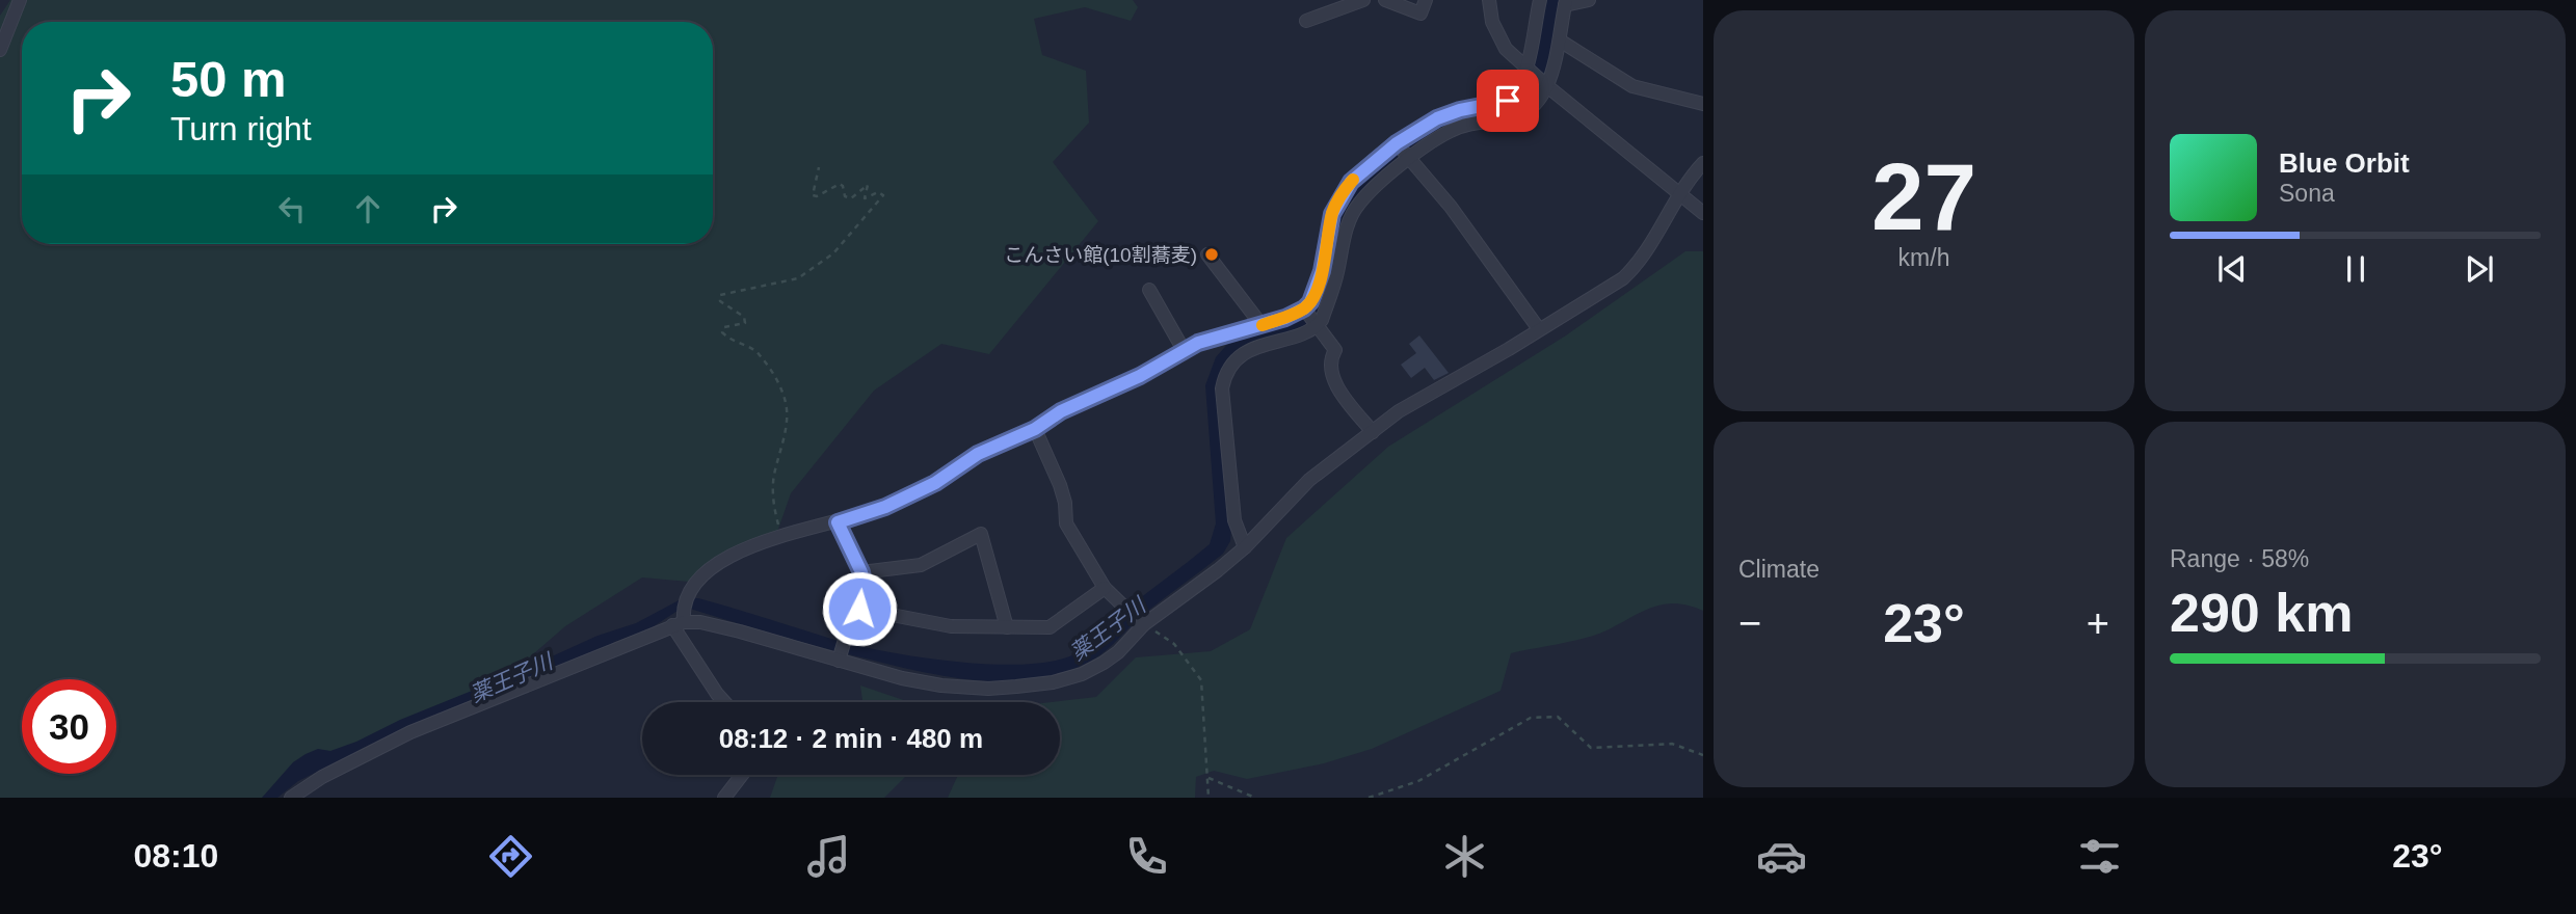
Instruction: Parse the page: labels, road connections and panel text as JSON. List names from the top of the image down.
{
  "water": ["薬王子川"],
  "places": ["こんさい館(10割蕎麦)"],
  "page": {
    "tile": [
      ["27", "km/h"],
      "Climate",
      ["Range · 58%", "290 km"]
    ],
    "turn": ["50 m", "Turn right"],
    "song": ["Blue Orbit", "Sona"],
    "heat": ["−", "23°", "+"],
    "limit": "30",
    "trip": "08:12 · 2 min · 480 m",
    "tabs": ["08:10", "23°"]
  }
}
